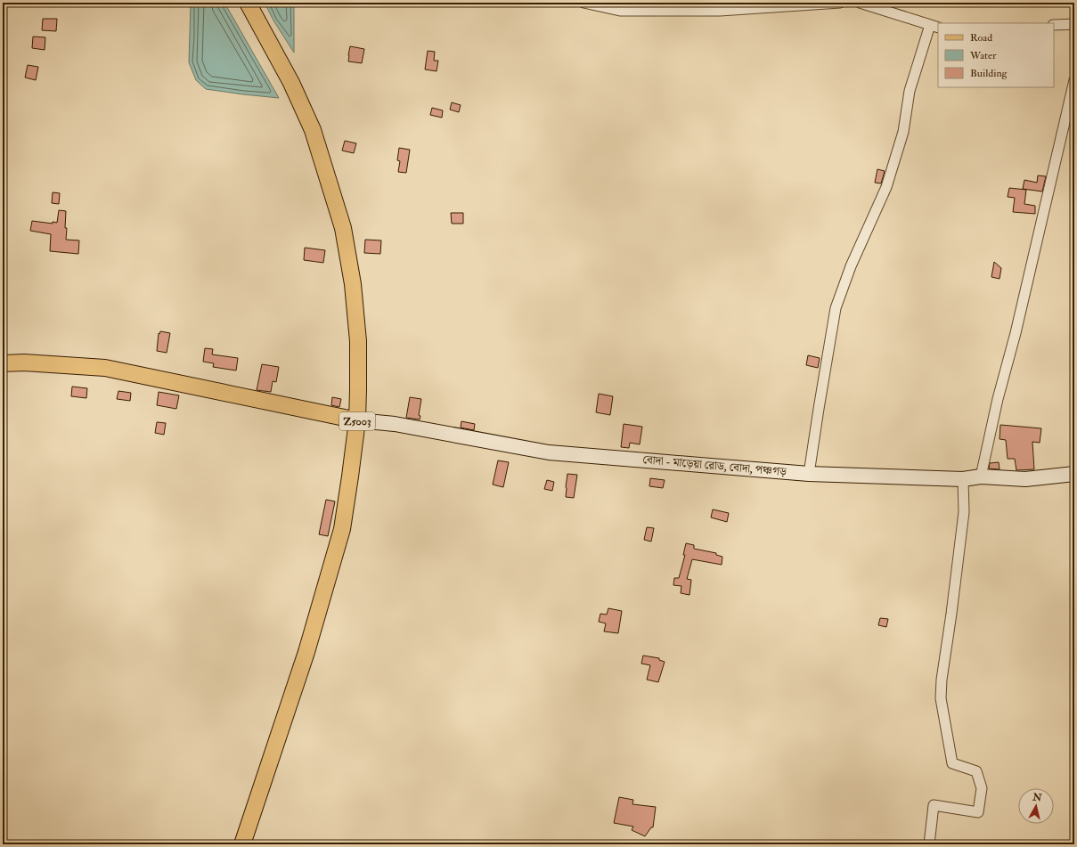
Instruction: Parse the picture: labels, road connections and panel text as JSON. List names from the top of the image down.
{
  "streets": {
    "main road": ["Z5003", "বোদা - মাড়েয়া রোড, বোদা, পঞ্চগড়"]
  },
  "crossings": [
    ["Z5003", "বোদা - মাড়েয়া রোড, বোদা, পঞ্চগড়"]
  ],
  "legend": ["Road", "Water", "Building"],
  "north": "top"
}
